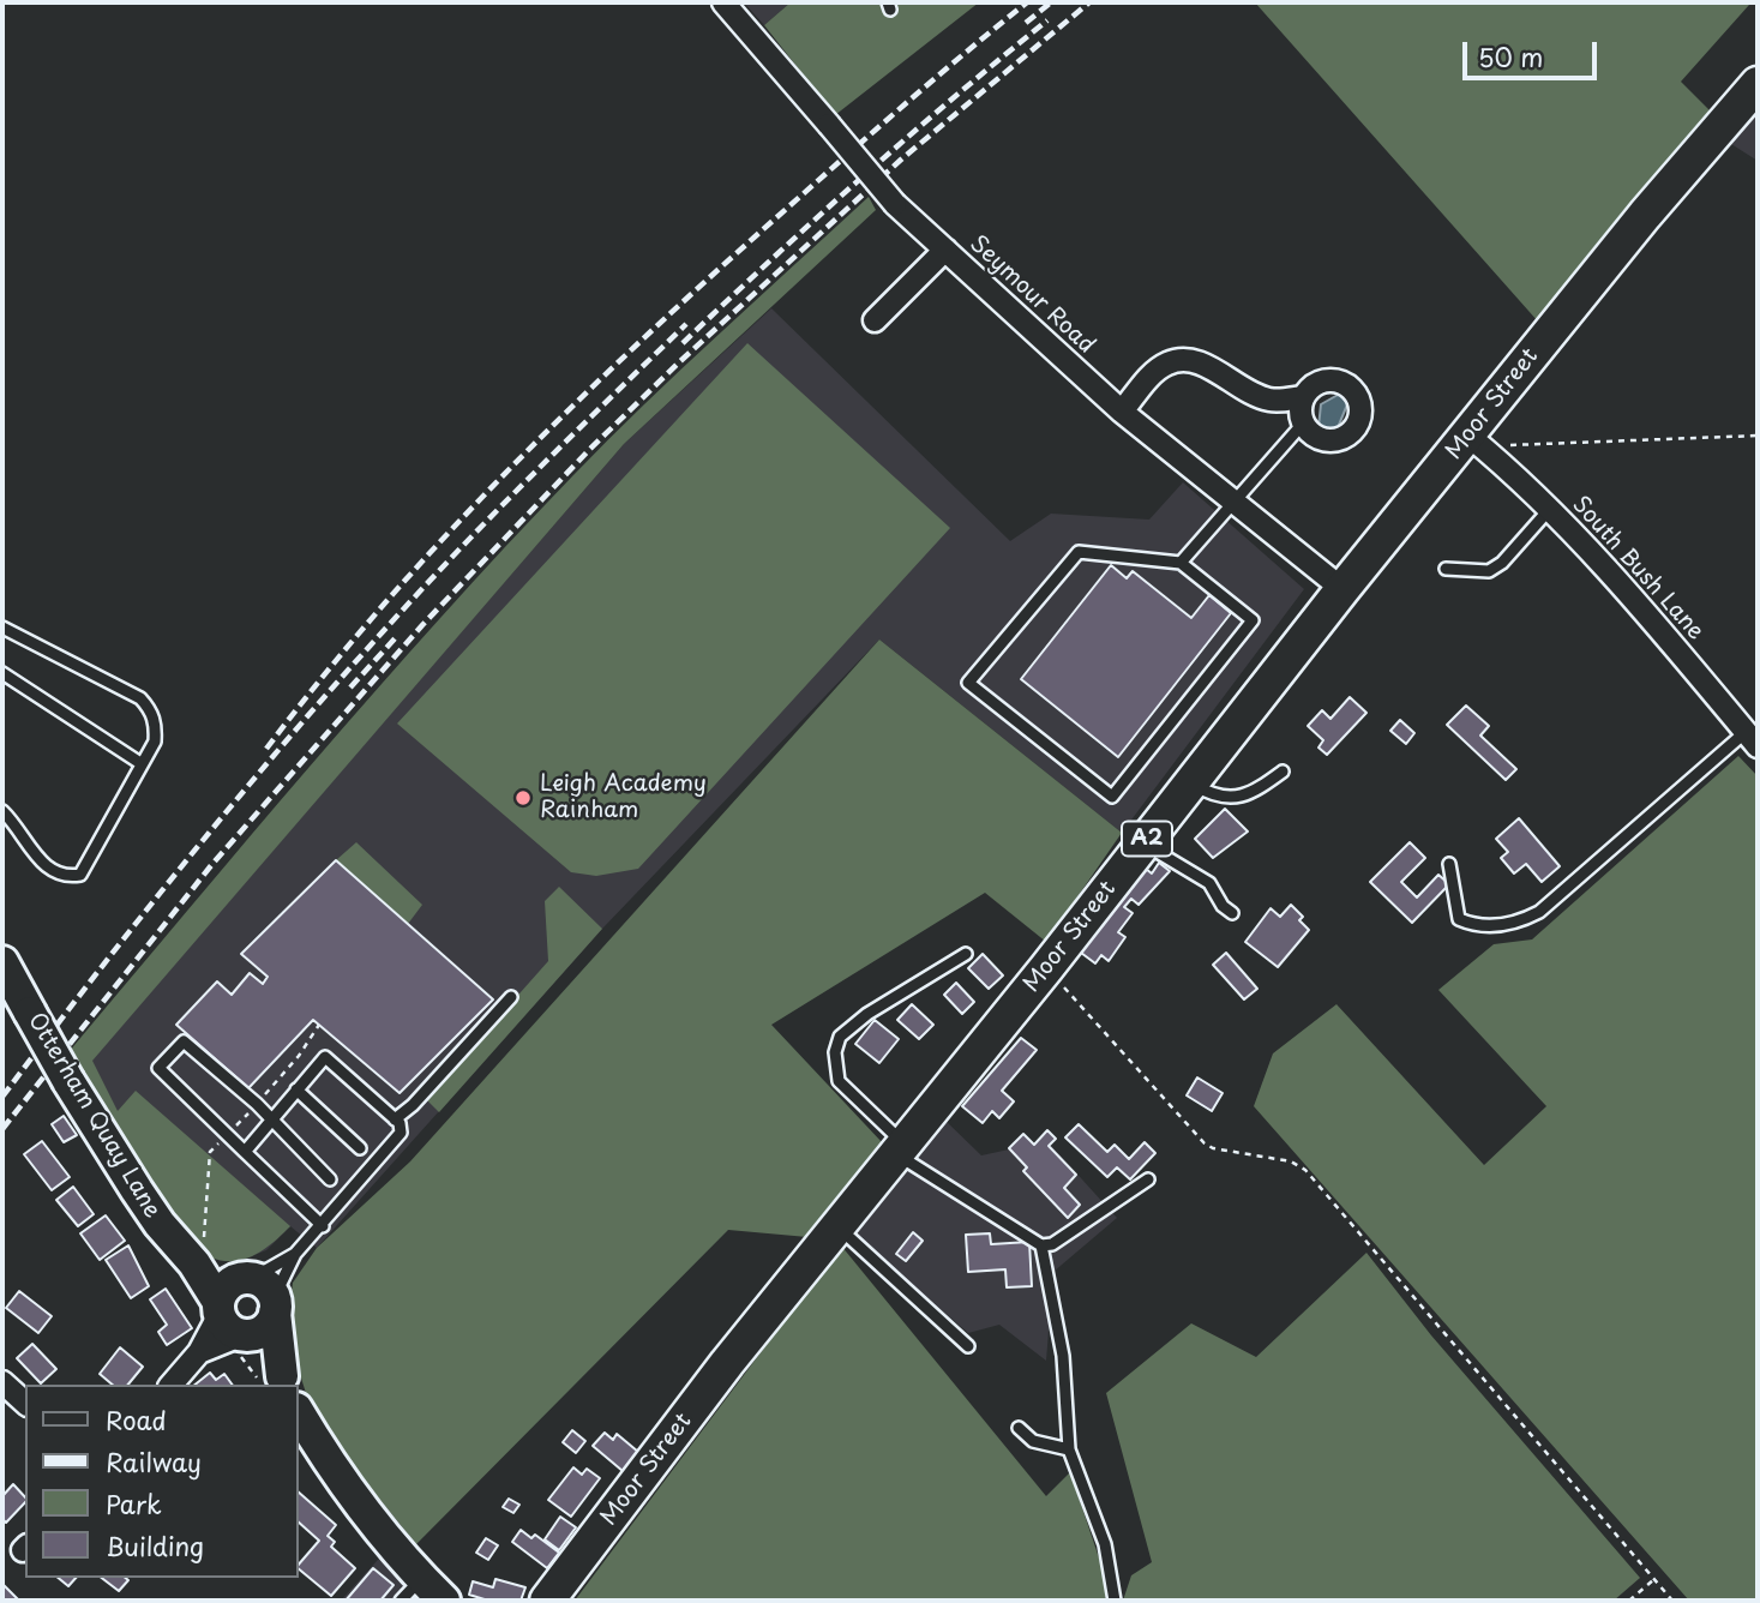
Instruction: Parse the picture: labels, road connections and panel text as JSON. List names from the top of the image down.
{
  "streets": {
    "main road": ["Moor Street", "A2"],
    "street": ["Seymour Road", "South Bush Lane", "Otterham Quay Lane"]
  },
  "crossings": [
    ["Seymour Road", "Moor Street"],
    ["Moor Street", "South Bush Lane"]
  ],
  "places": ["Leigh Academy Rainham"],
  "legend": [
    "Road",
    "Railway",
    "Park",
    "Building"
  ],
  "scale_bar": "50 m"
}
